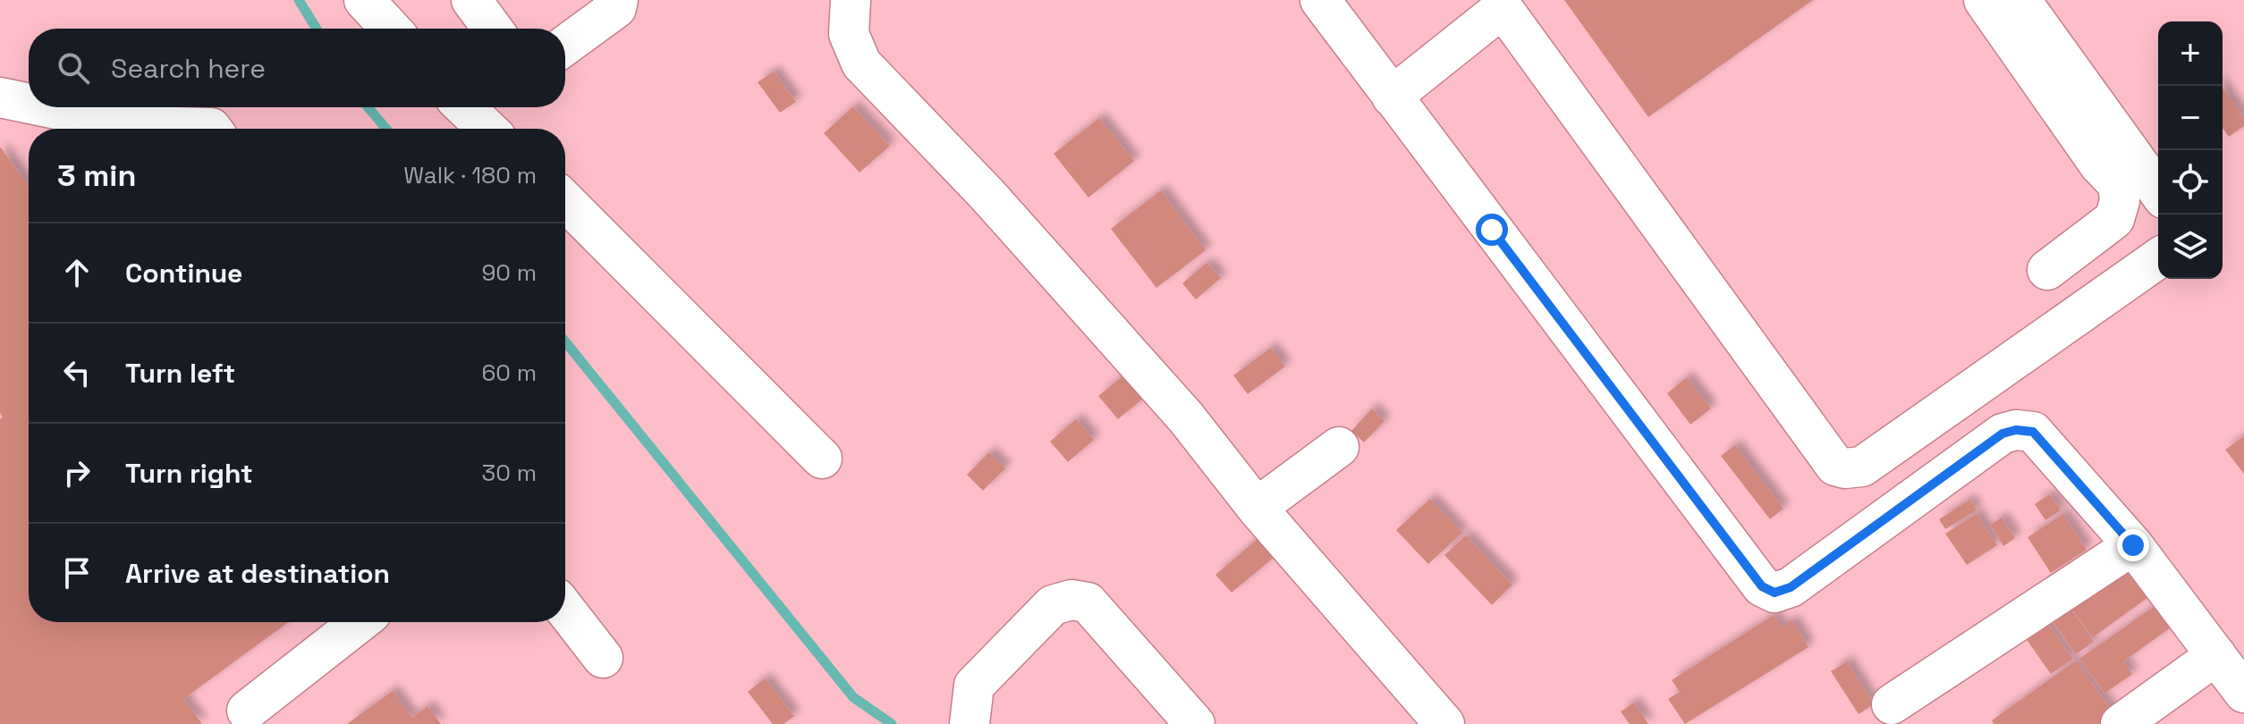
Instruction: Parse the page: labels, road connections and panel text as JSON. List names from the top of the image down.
{
  "page": {
    "map_buttons": ["+", "−"],
    "search": "Search here",
    "heading": ["3 min", "Walk · 180 m"],
    "list": [
      ["Continue", "90 m"],
      ["Turn left", "60 m"],
      ["Turn right", "30 m"],
      "Arrive at destination"
    ]
  }
}
